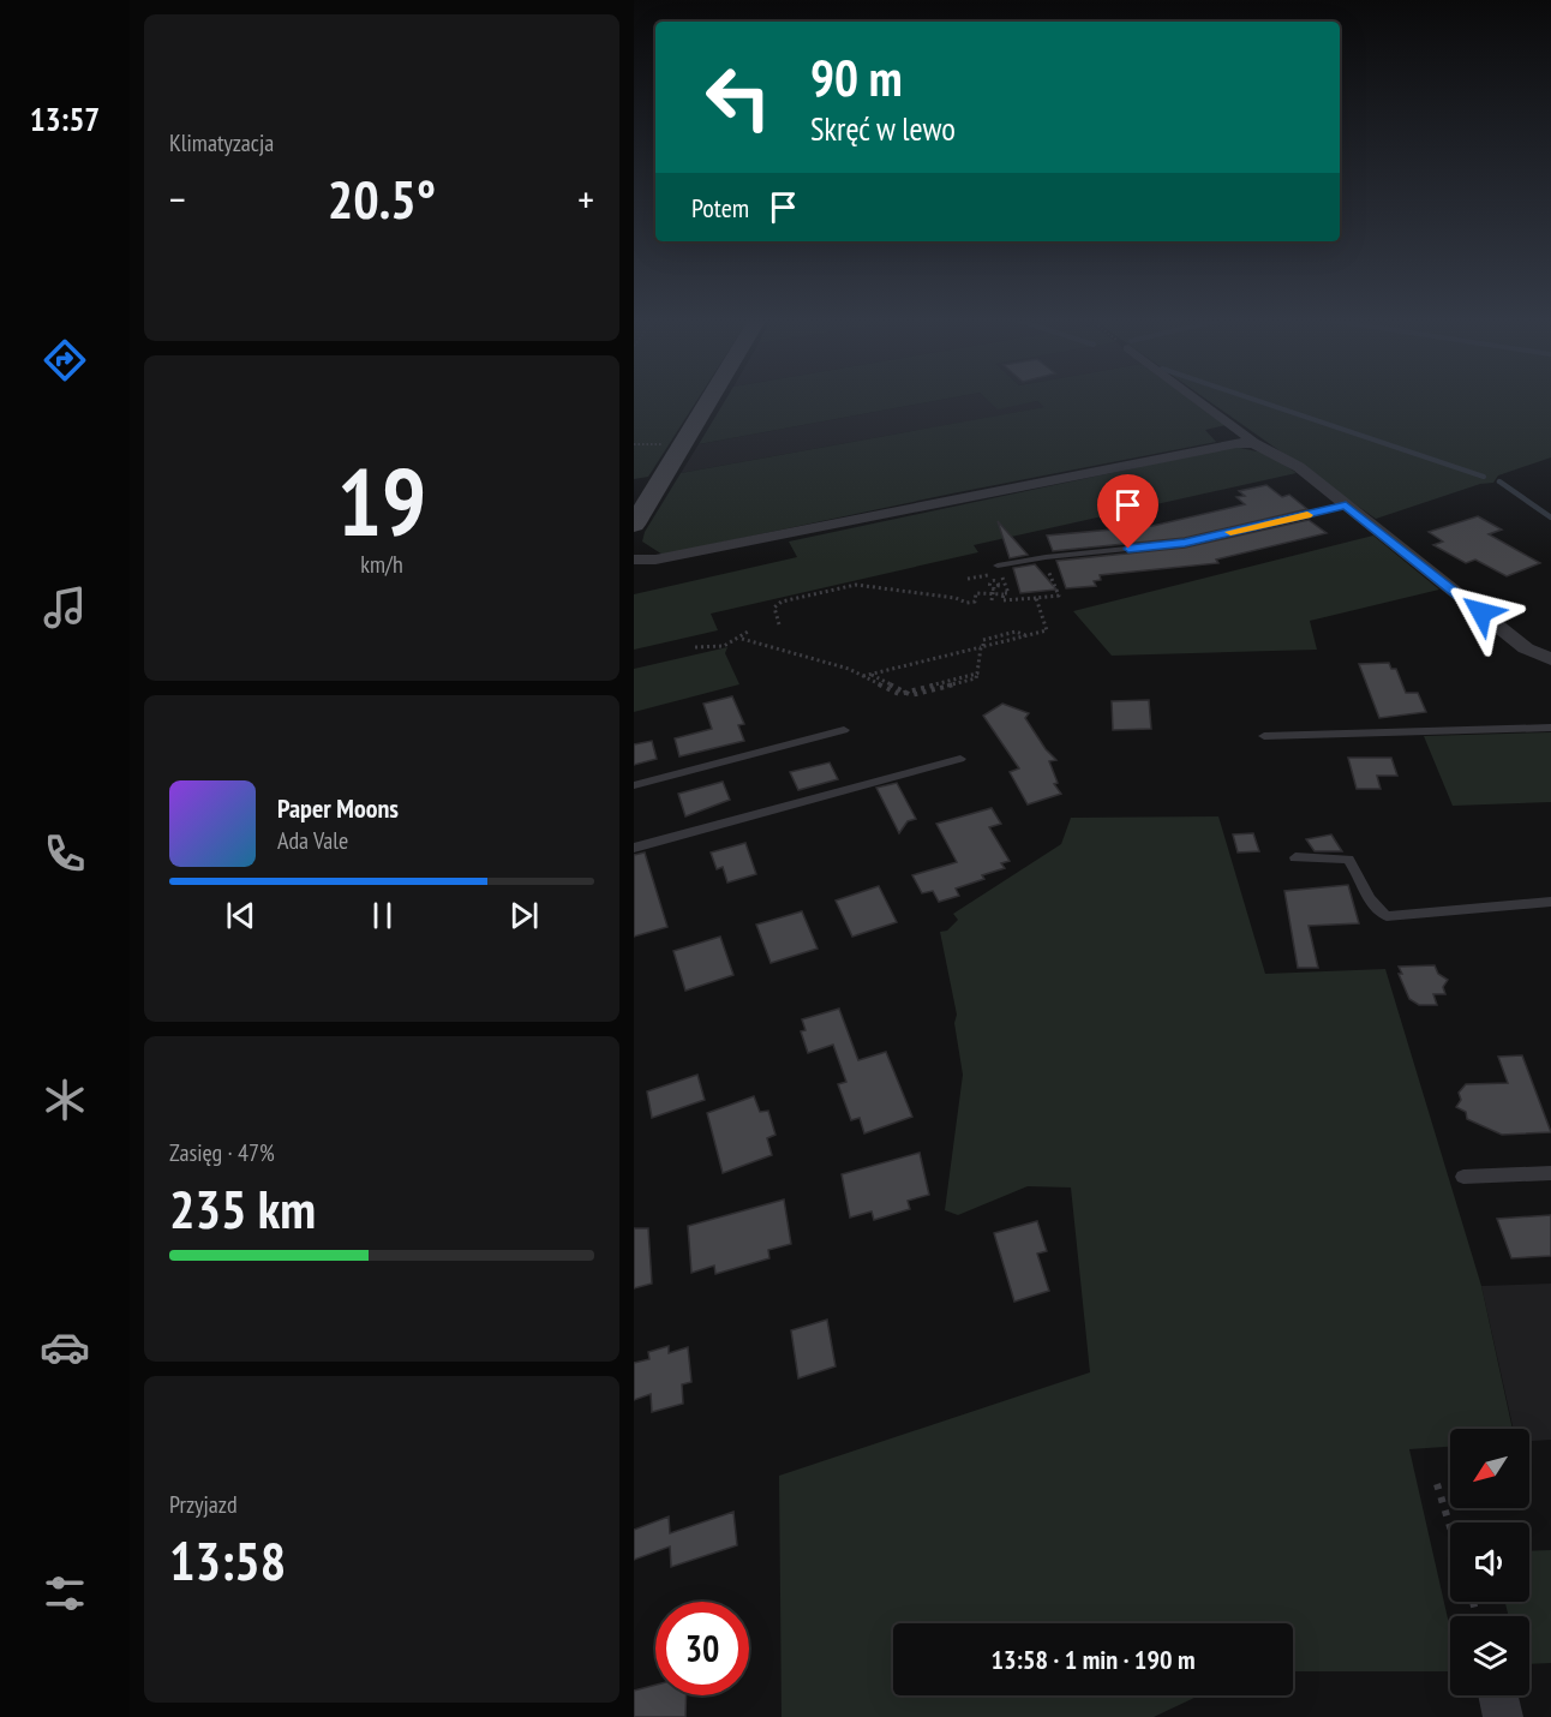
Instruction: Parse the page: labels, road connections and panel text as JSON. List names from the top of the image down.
{
  "north": "bottom left",
  "page": {
    "tabs": "13:57",
    "tile": [
      "Klimatyzacja",
      ["19", "km/h"],
      ["Zasięg · 47%", "235 km"],
      ["Przyjazd", "13:58"]
    ],
    "turn": ["90 m", "Skręć w lewo"],
    "heat": ["−", "20.5°", "+"],
    "then": "Potem",
    "song": ["Paper Moons", "Ada Vale"],
    "limit": "30",
    "trip": "13:58 · 1 min · 190 m"
  }
}
